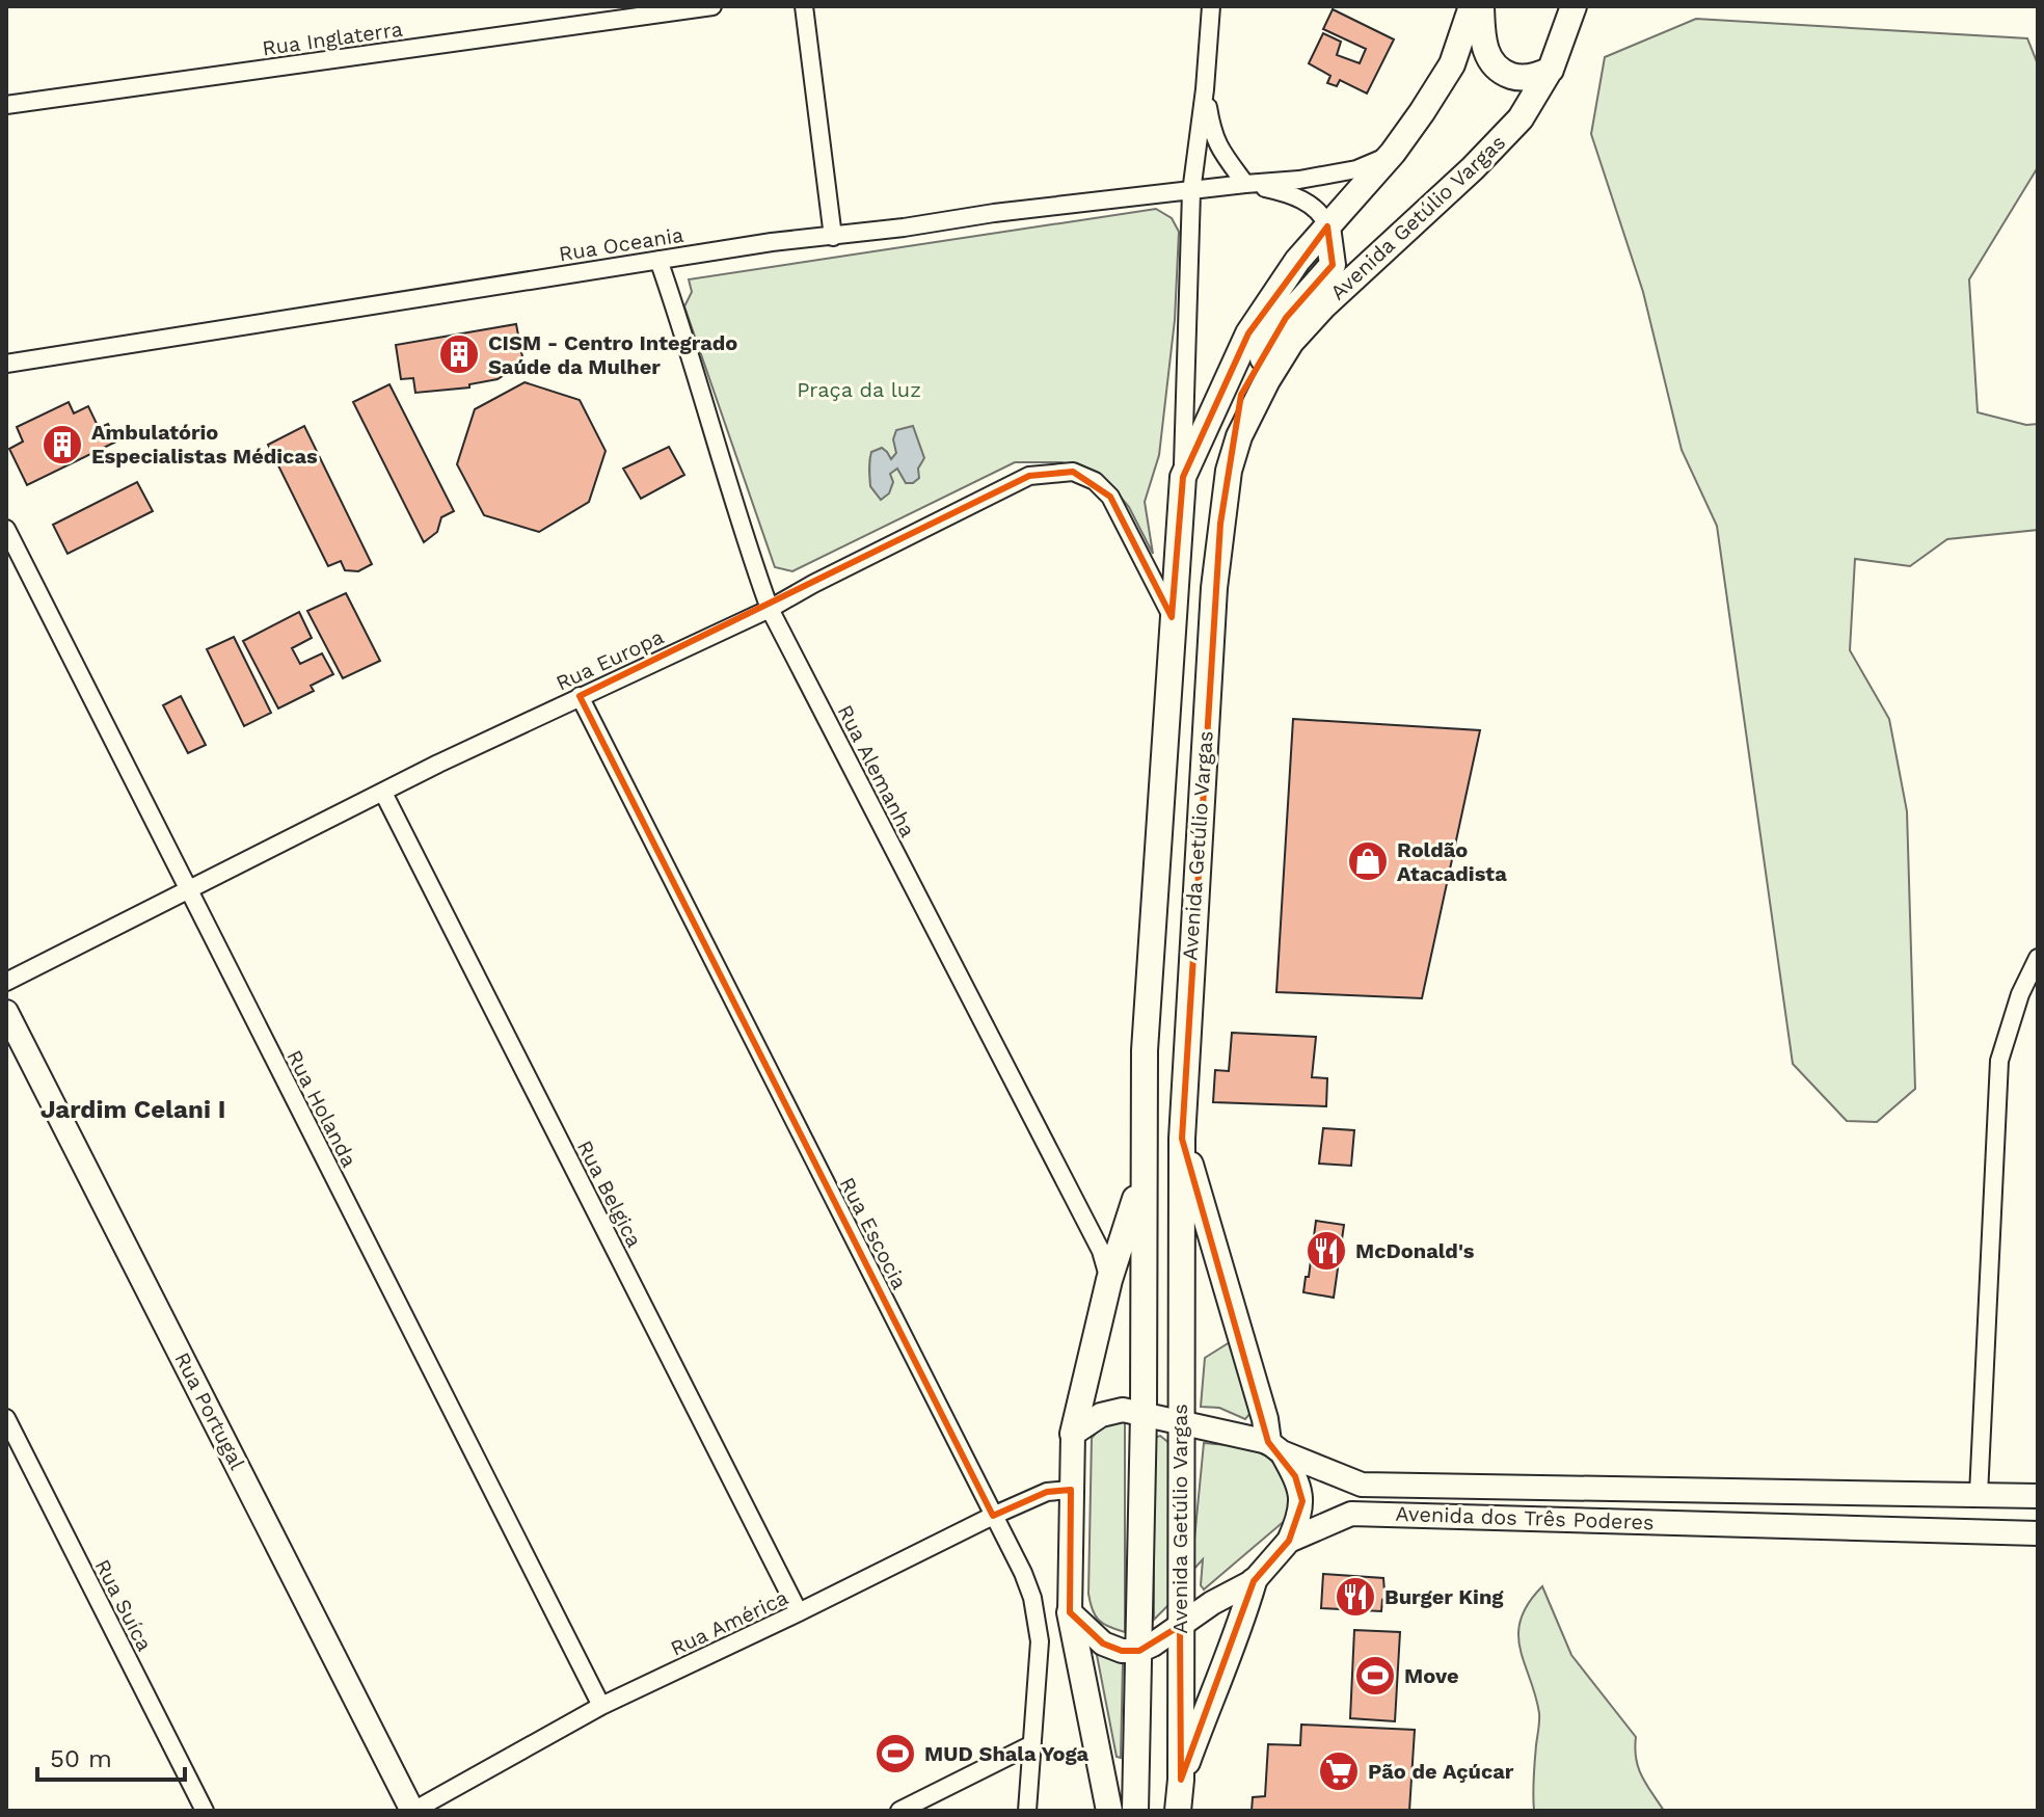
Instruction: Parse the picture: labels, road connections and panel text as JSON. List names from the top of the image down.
{
  "streets": {
    "main road": ["Avenida Getúlio Vargas"],
    "street": [
      "Rua Inglaterra",
      "Rua Oceania",
      "Rua Europa",
      "Rua Alemanha",
      "Rua Holanda",
      "Rua Belgica",
      "Rua Escocia",
      "Rua Portugal",
      "Avenida dos Três Poderes",
      "Rua Suíca",
      "Rua América"
    ]
  },
  "crossings": [
    ["Avenida Getúlio Vargas", "Rua Oceania"],
    ["Avenida Getúlio Vargas", "Rua Europa"],
    ["Avenida Getúlio Vargas", "Avenida dos Três Poderes"],
    ["Rua Oceania", "Rua Alemanha"],
    ["Rua Europa", "Rua Alemanha"],
    ["Rua Europa", "Rua Holanda"],
    ["Rua Europa", "Rua Belgica"],
    ["Rua Europa", "Rua Escocia"],
    ["Rua Holanda", "Rua América"],
    ["Rua Belgica", "Rua América"],
    ["Rua Escocia", "Rua América"],
    ["Rua Portugal", "Rua América"]
  ],
  "districts": ["Jardim Celani I"],
  "parks": ["Praça da luz"],
  "places": {
    "building": ["CISM - Centro Integrado Saúde da Mulher", "Ambulatório Especialistas Médicas"],
    "shop": ["Roldão Atacadista"],
    "restaurant": ["McDonald's", "Burger King"],
    "sports": ["Move", "MUD Shala Yoga"],
    "supermarket": ["Pão de Açúcar"]
  },
  "scale_bar": "50 m"
}
